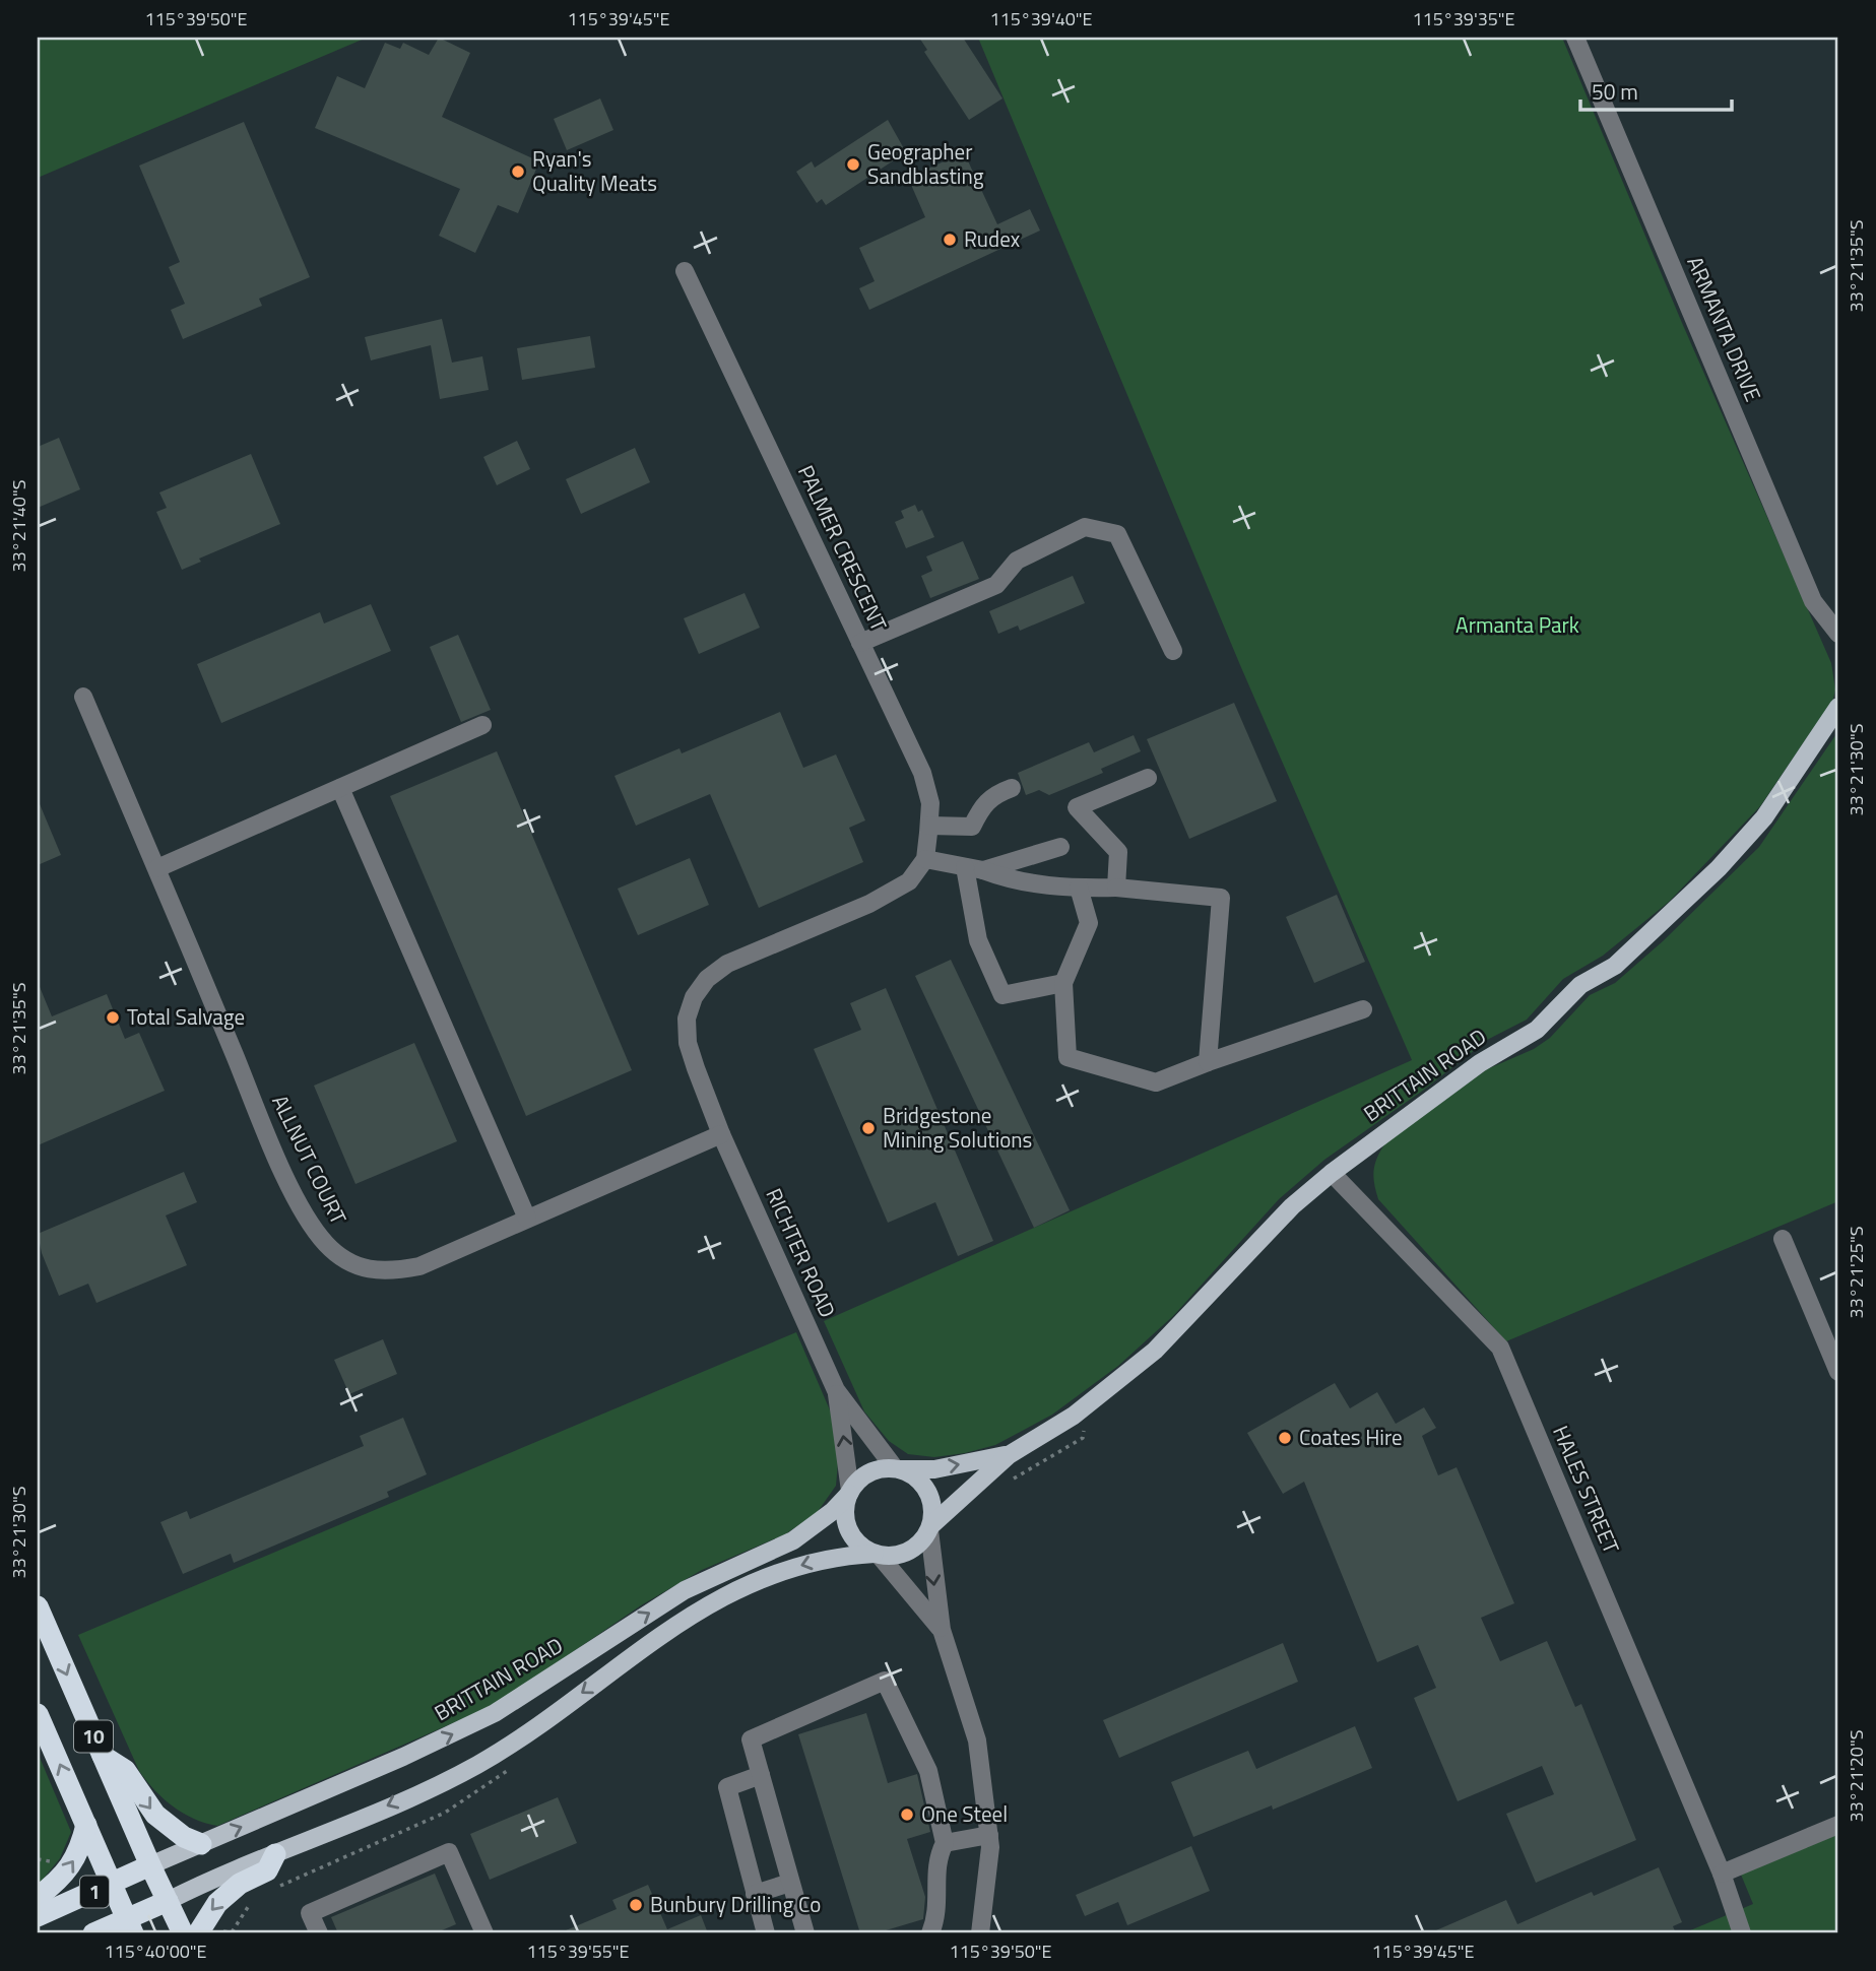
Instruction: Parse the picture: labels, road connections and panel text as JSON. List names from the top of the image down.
{
  "streets": {
    "highway": ["10", "1"],
    "main road": ["BRITTAIN ROAD"],
    "street": [
      "ARMANTA DRIVE",
      "PALMER CRESCENT",
      "ALLNUT COURT",
      "RICHTER ROAD",
      "HALES STREET"
    ]
  },
  "crossings": [
    ["BRITTAIN ROAD", "RICHTER ROAD"],
    ["BRITTAIN ROAD", "HALES STREET"],
    ["BRITTAIN ROAD", "10"],
    ["BRITTAIN ROAD", "1"],
    ["ALLNUT COURT", "RICHTER ROAD"],
    ["10", "1"]
  ],
  "parks": ["Armanta Park"],
  "places": [
    "Geographer Sandblasting",
    "Ryan's Quality Meats",
    "Rudex",
    "Total Salvage",
    "Bridgestone Mining Solutions",
    "Coates Hire",
    "One Steel",
    "Bunbury Drilling Co"
  ],
  "scale_bar": "50 m",
  "coordinates": [
    "115°39'50\"E",
    "115°39'45\"E",
    "115°39'40\"E",
    "115°39'35\"E",
    "33°21'35\"S",
    "33°21'40\"S",
    "33°21'30\"S",
    "33°21'25\"S",
    "33°21'20\"S",
    "115°40'00\"E",
    "115°39'55\"E"
  ]
}
